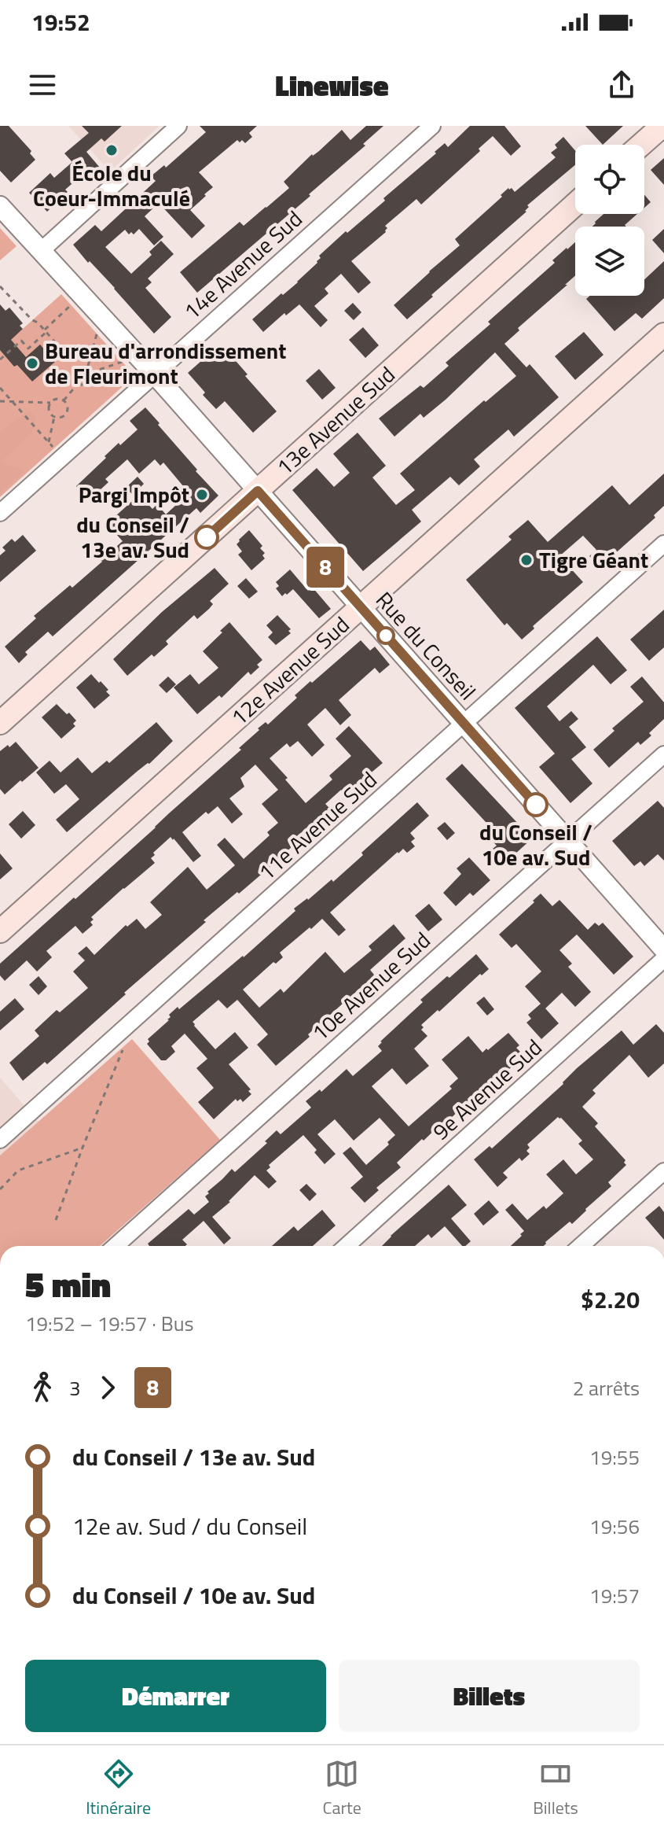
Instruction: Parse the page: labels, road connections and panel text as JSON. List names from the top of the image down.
{
  "streets": {
    "main road": ["13e Avenue Sud", "12e Avenue Sud"],
    "street": [
      "14e Avenue Sud",
      "Rue du Conseil",
      "11e Avenue Sud",
      "10e Avenue Sud",
      "9e Avenue Sud"
    ]
  },
  "crossings": [
    ["14e Avenue Sud", "Rue du Conseil"],
    ["13e Avenue Sud", "Rue du Conseil"],
    ["Rue du Conseil", "12e Avenue Sud"],
    ["Rue du Conseil", "11e Avenue Sud"],
    ["Rue du Conseil", "10e Avenue Sud"]
  ],
  "places": [
    "École du Coeur-Immaculé",
    "Bureau d'arrondissement de Fleurimont",
    "Pargi Impôt",
    "du Conseil / 13e av. Sud",
    "Tigre Géant",
    "du Conseil / 10e av. Sud"
  ],
  "lines": ["bus line 8"],
  "page": {
    "status": "19:52",
    "header": "Linewise",
    "on_map": "8",
    "heading": ["5 min", "19:52 – 19:57 · Bus", "$2.20"],
    "legs": ["3", "8", "2 arrêts"],
    "list": [
      {
        "name": "du Conseil / 13e av. Sud",
        "value": "19:55"
      },
      {
        "name": "12e av. Sud / du Conseil",
        "value": "19:56"
      },
      {
        "name": "du Conseil / 10e av. Sud",
        "value": "19:57"
      }
    ],
    "buttons": ["Démarrer", "Billets"],
    "tabs": ["Itinéraire", "Carte", "Billets"]
  }
}
